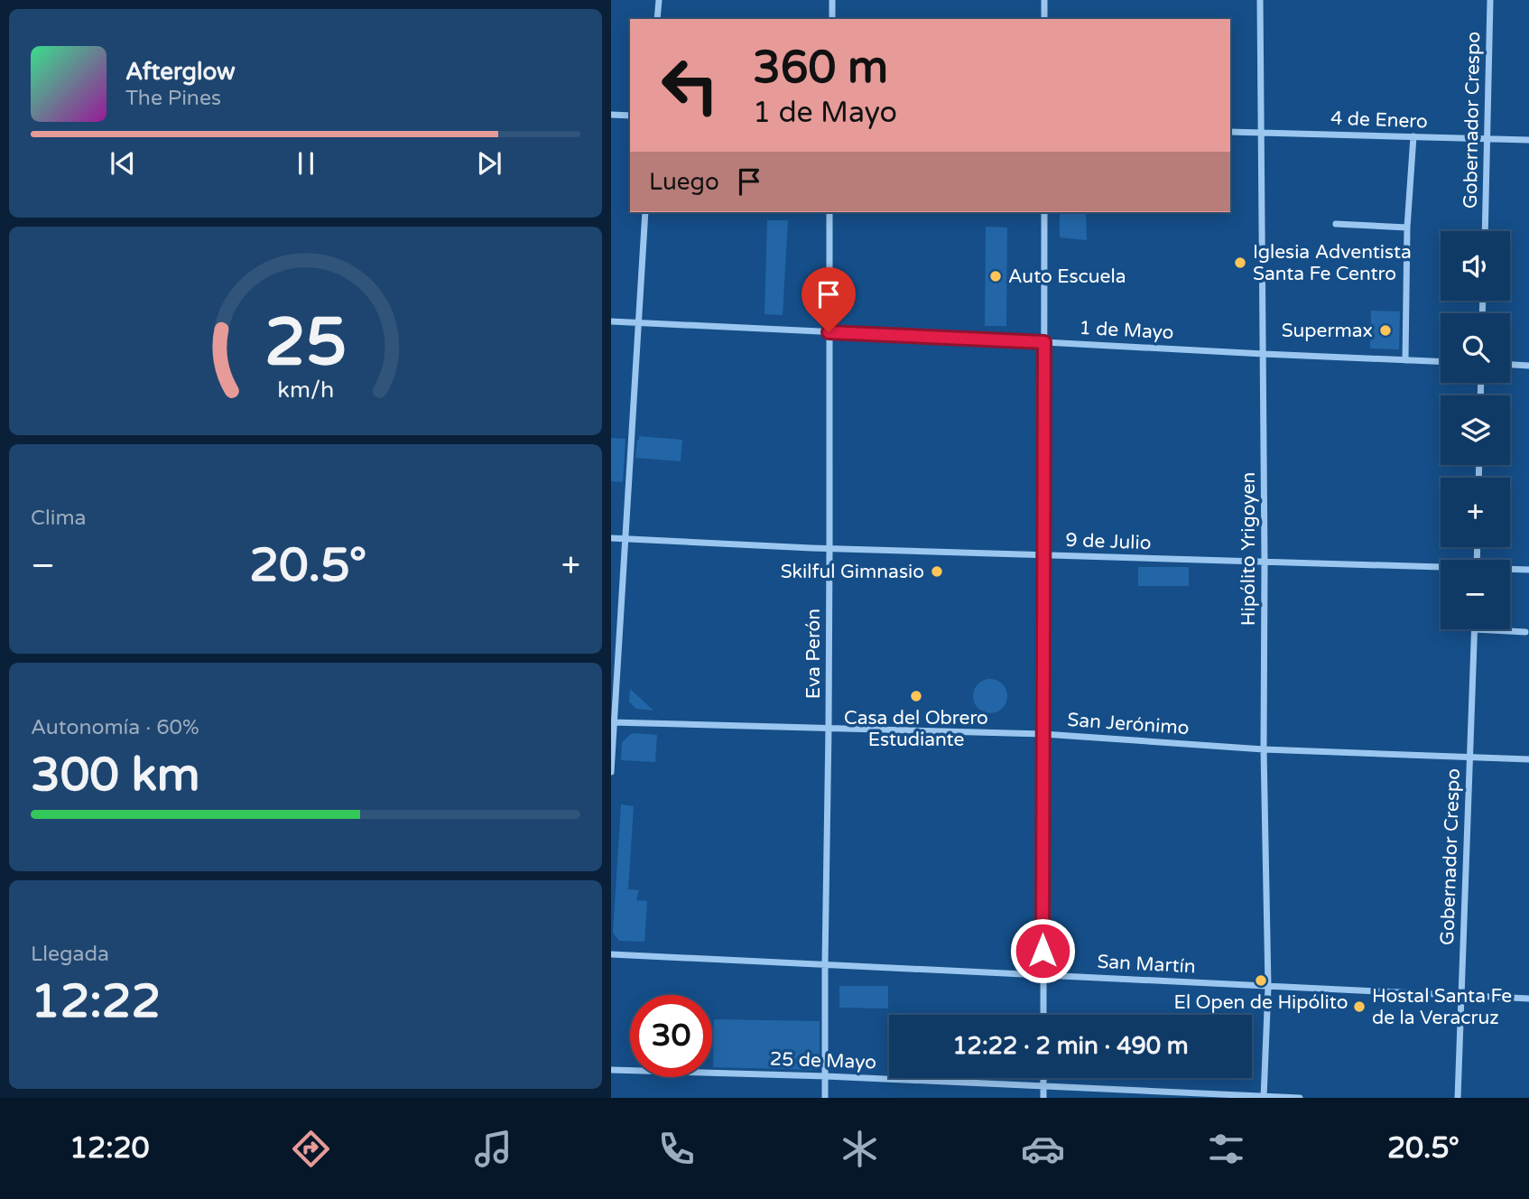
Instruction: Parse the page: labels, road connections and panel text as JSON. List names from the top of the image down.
{
  "streets": {
    "street": [
      "4 de Enero",
      "Gobernador Crespo",
      "1 de Mayo",
      "9 de Julio",
      "Hipólito Yrigoyen",
      "Eva Perón",
      "San Jerónimo",
      "San Martín",
      "25 de Mayo"
    ]
  },
  "crossings": [
    ["4 de Enero", "Gobernador Crespo"],
    ["4 de Enero", "Hipólito Yrigoyen"],
    ["Gobernador Crespo", "San Jerónimo"],
    ["Gobernador Crespo", "San Martín"],
    ["1 de Mayo", "Hipólito Yrigoyen"],
    ["1 de Mayo", "Eva Perón"],
    ["9 de Julio", "Hipólito Yrigoyen"],
    ["9 de Julio", "Eva Perón"],
    ["Hipólito Yrigoyen", "San Jerónimo"],
    ["Hipólito Yrigoyen", "San Martín"],
    ["Hipólito Yrigoyen", "25 de Mayo"],
    ["Eva Perón", "San Jerónimo"],
    ["Eva Perón", "San Martín"],
    ["Eva Perón", "25 de Mayo"]
  ],
  "places": [
    "Iglesia Adventista Santa Fe Centro",
    "Auto Escuela",
    "Supermax",
    "Skilful Gimnasio",
    "Casa del Obrero Estudiante",
    "El Open de Hipólito",
    "Hostal Santa Fe de la Veracruz"
  ],
  "page": {
    "turn": ["360 m", "1 de Mayo"],
    "song": ["Afterglow", "The Pines"],
    "then": "Luego",
    "map_buttons": ["+", "−"],
    "tile": [
      "Clima",
      ["Autonomía · 60%", "300 km"],
      ["Llegada", "12:22"]
    ],
    "heat": ["−", "20.5°", "+"],
    "limit": "30",
    "trip": "12:22 · 2 min · 490 m",
    "tabs": ["12:20", "20.5°"],
    "gauge": ["25", "km/h"]
  }
}
